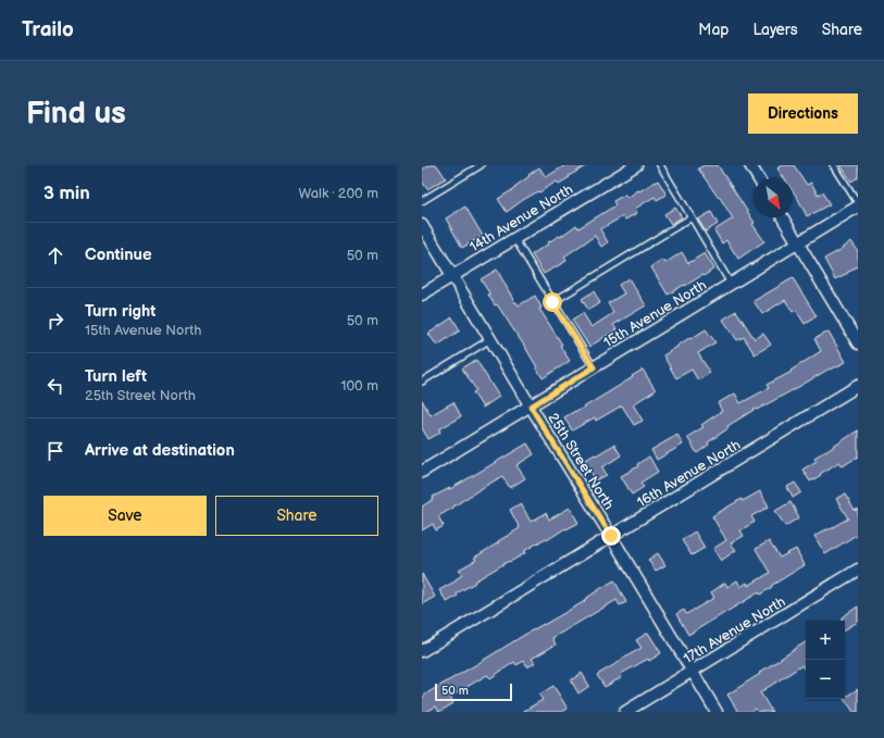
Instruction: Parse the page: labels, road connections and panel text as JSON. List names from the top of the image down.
{
  "streets": {
    "street": [
      "14th Avenue North",
      "15th Avenue North",
      "25th Street North",
      "16th Avenue North",
      "17th Avenue North"
    ]
  },
  "crossings": [
    ["14th Avenue North", "25th Street North"],
    ["15th Avenue North", "25th Street North"],
    ["25th Street North", "16th Avenue North"],
    ["25th Street North", "17th Avenue North"]
  ],
  "scale_bar": "50 m",
  "north": "bottom right",
  "page": {
    "header": "Trailo",
    "nav": ["Map", "Layers", "Share"],
    "buttons": [
      "Directions",
      ["Save", "Share"]
    ],
    "title": "Find us",
    "heading": ["3 min", "Walk · 200 m"],
    "list": [
      ["Continue", "50 m"],
      ["Turn right", "15th Avenue North", "50 m"],
      ["Turn left", "25th Street North", "100 m"],
      "Arrive at destination"
    ],
    "map_buttons": ["+", "−"],
    "scale": "50 m"
  }
}
